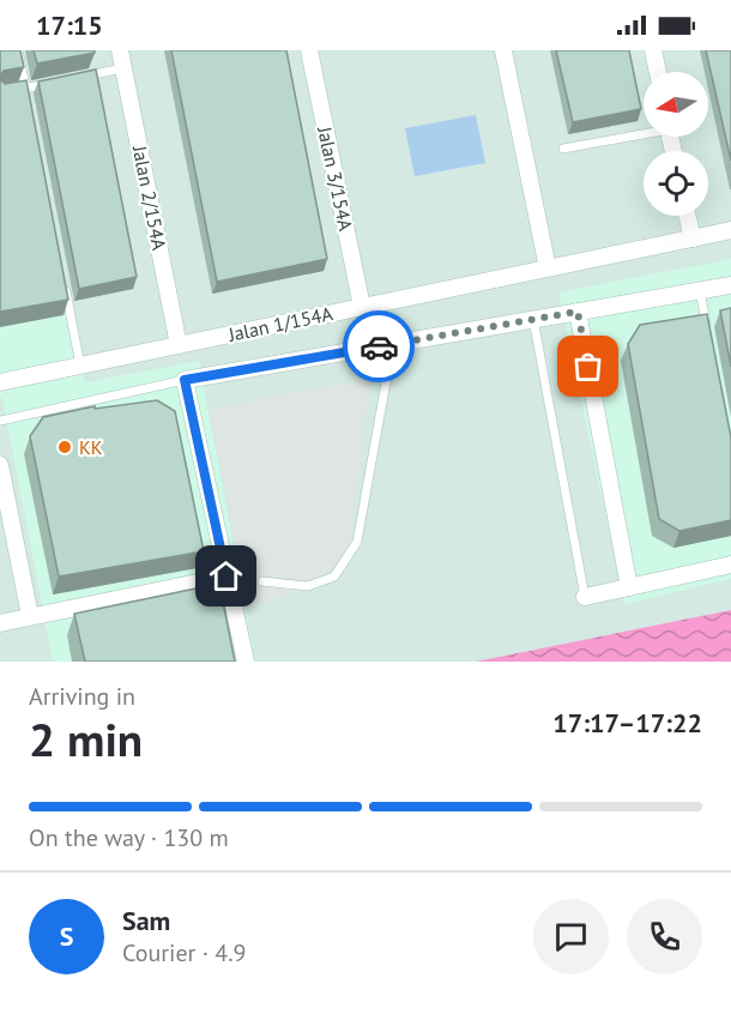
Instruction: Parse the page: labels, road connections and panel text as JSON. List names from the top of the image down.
{
  "streets": {
    "street": ["Jalan 3/154A", "Jalan 2/154A", "Jalan 1/154A"]
  },
  "crossings": [
    ["Jalan 3/154A", "Jalan 1/154A"],
    ["Jalan 2/154A", "Jalan 1/154A"]
  ],
  "places": ["KK"],
  "north": "left",
  "page": {
    "status": "17:15",
    "heading": ["2 min", "Arriving in", "17:17–17:22"],
    "panel": ["Sam", "Courier · 4.9"],
    "bar": "On the way · 130 m",
    "round": "S"
  }
}
